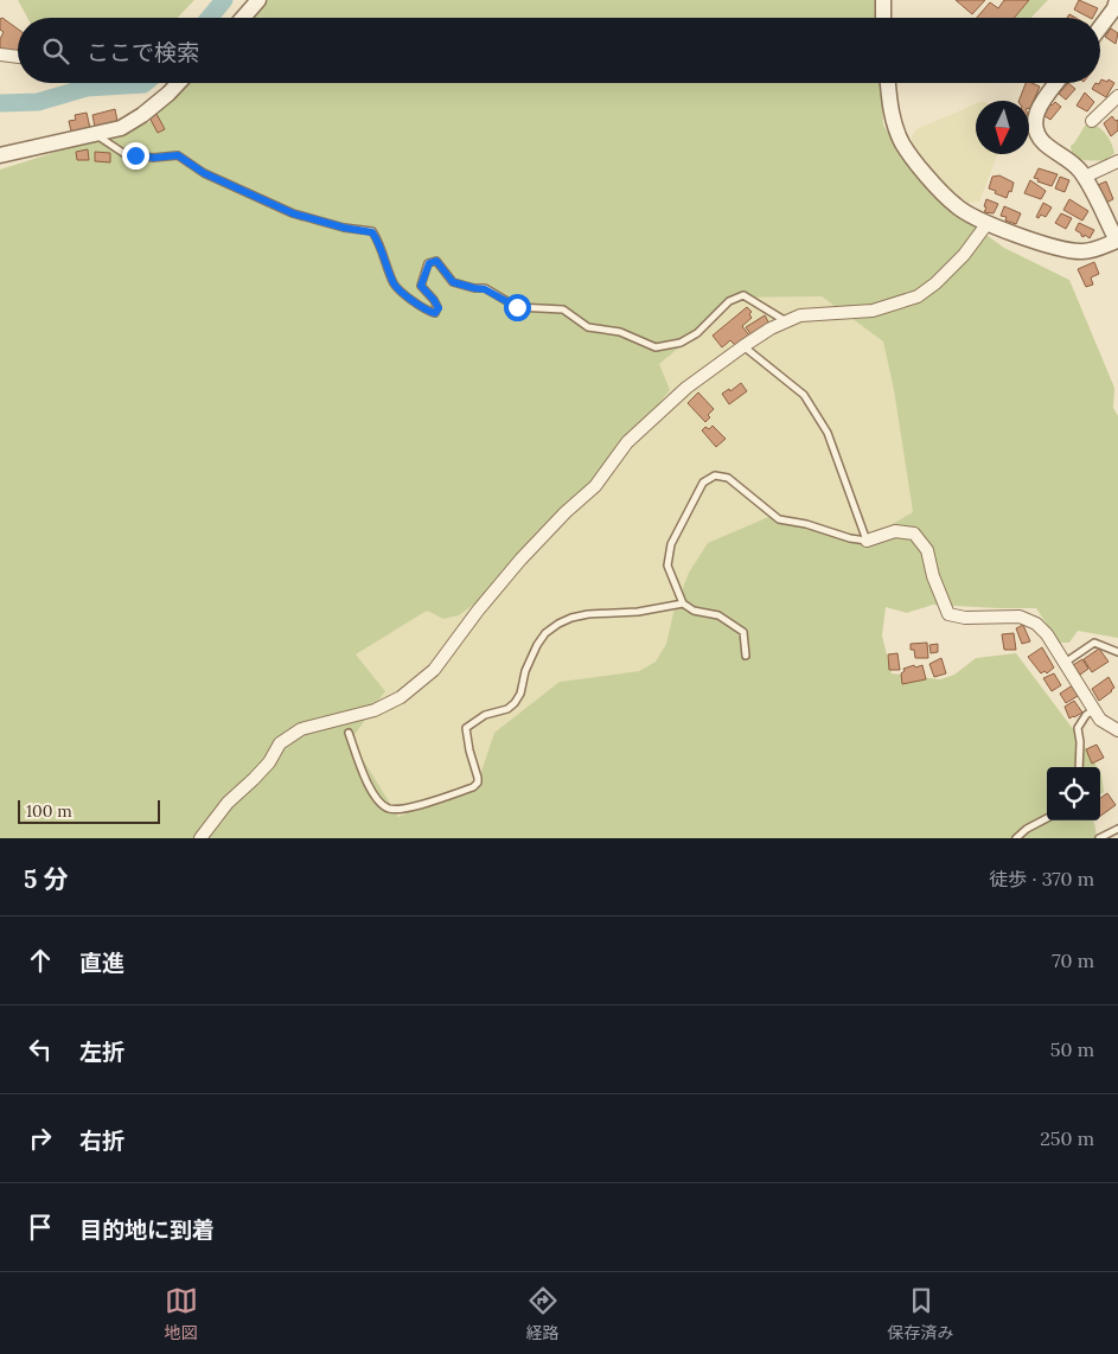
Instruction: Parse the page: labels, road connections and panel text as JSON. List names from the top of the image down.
{
  "scale_bar": "100 m",
  "north": "bottom",
  "page": {
    "search": "ここで検索",
    "scale": "100 m",
    "heading": ["5 分", "徒歩 · 370 m"],
    "list": [
      ["直進", "70 m"],
      ["左折", "50 m"],
      ["右折", "250 m"],
      "目的地に到着"
    ],
    "nav": ["地図", "経路", "保存済み"]
  }
}
